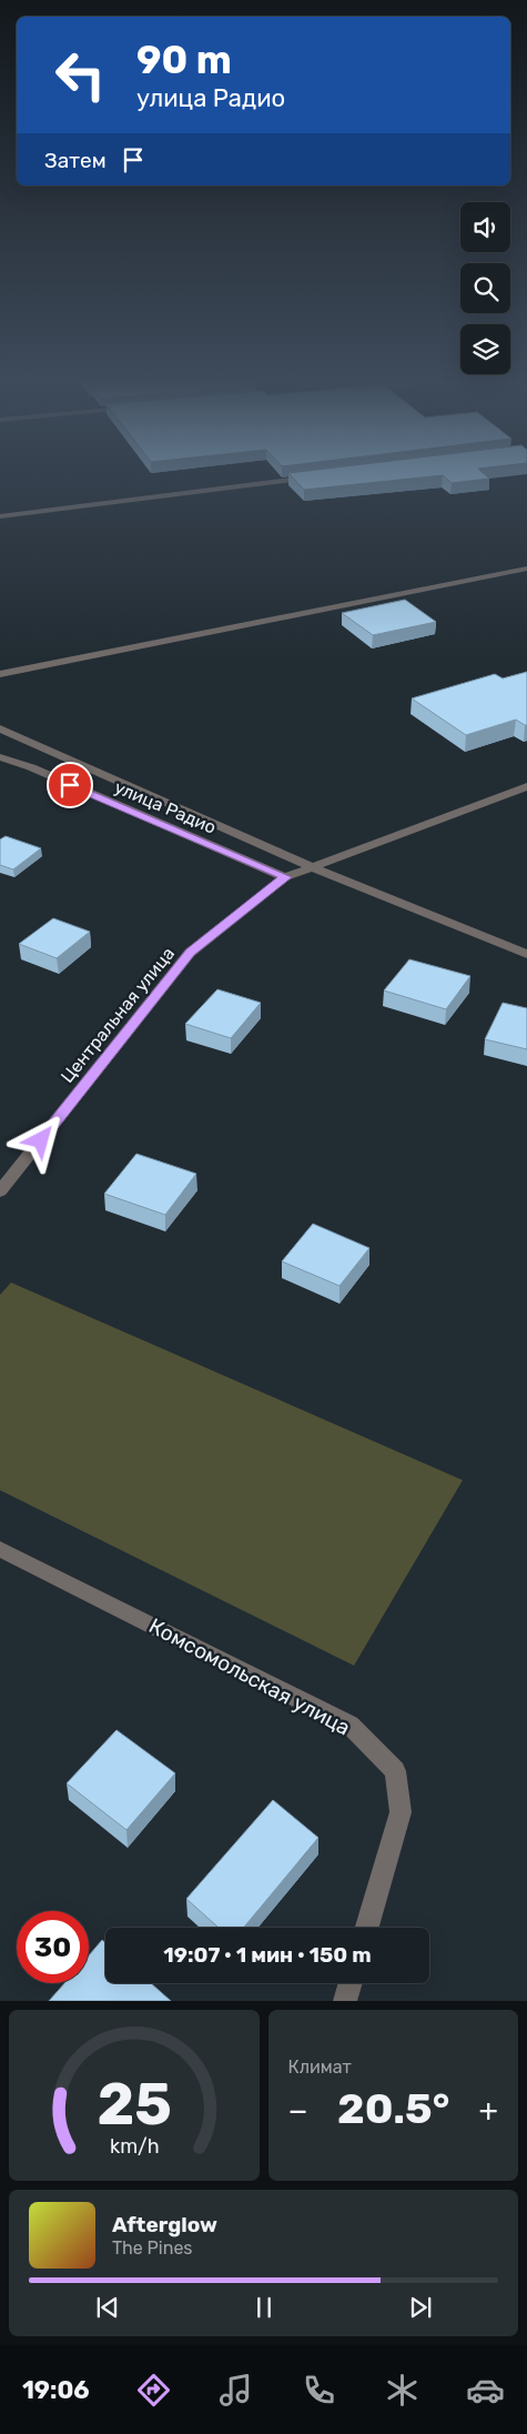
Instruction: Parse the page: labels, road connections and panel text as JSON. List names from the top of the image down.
{
  "streets": {
    "street": ["улица Радио", "Центральная улица", "Комсомольская улица"]
  },
  "crossings": [
    ["улица Радио", "Центральная улица"]
  ],
  "page": {
    "turn": ["90 m", "улица Радио"],
    "then": "Затем",
    "limit": "30",
    "trip": "19:07 · 1 мин · 150 m",
    "tile": "Климат",
    "heat": ["−", "20.5°", "+"],
    "song": ["Afterglow", "The Pines"],
    "tabs": "19:06",
    "gauge": ["25", "km/h"]
  }
}
